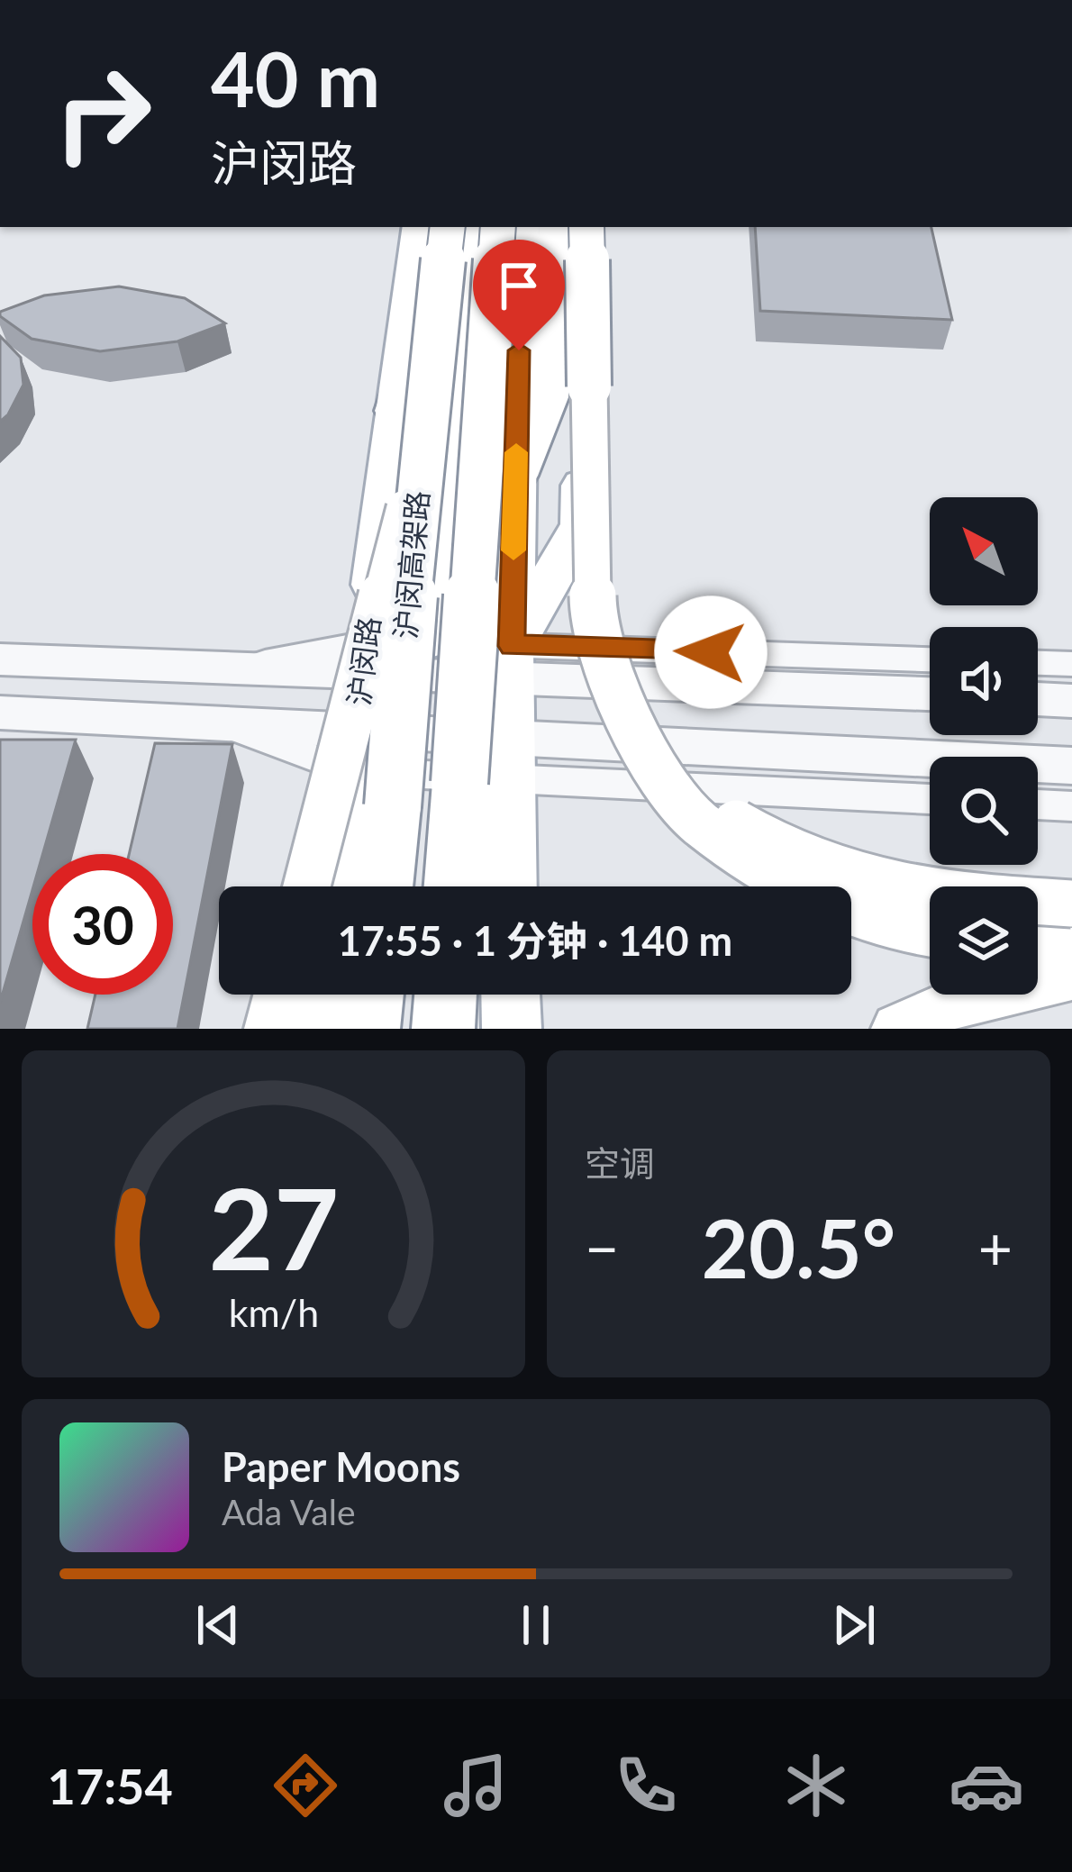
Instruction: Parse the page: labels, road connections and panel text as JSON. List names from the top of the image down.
{
  "streets": {
    "highway": ["沪闵高架路"],
    "main road": ["沪闵路"]
  },
  "crossings": [
    ["沪闵高架路", "沪闵路"]
  ],
  "north": "top left",
  "page": {
    "turn": ["40 m", "沪闵路"],
    "limit": "30",
    "trip": "17:55 · 1 分钟 · 140 m",
    "tile": "空调",
    "heat": ["−", "20.5°", "+"],
    "song": ["Paper Moons", "Ada Vale"],
    "tabs": "17:54",
    "gauge": ["27", "km/h"]
  }
}
